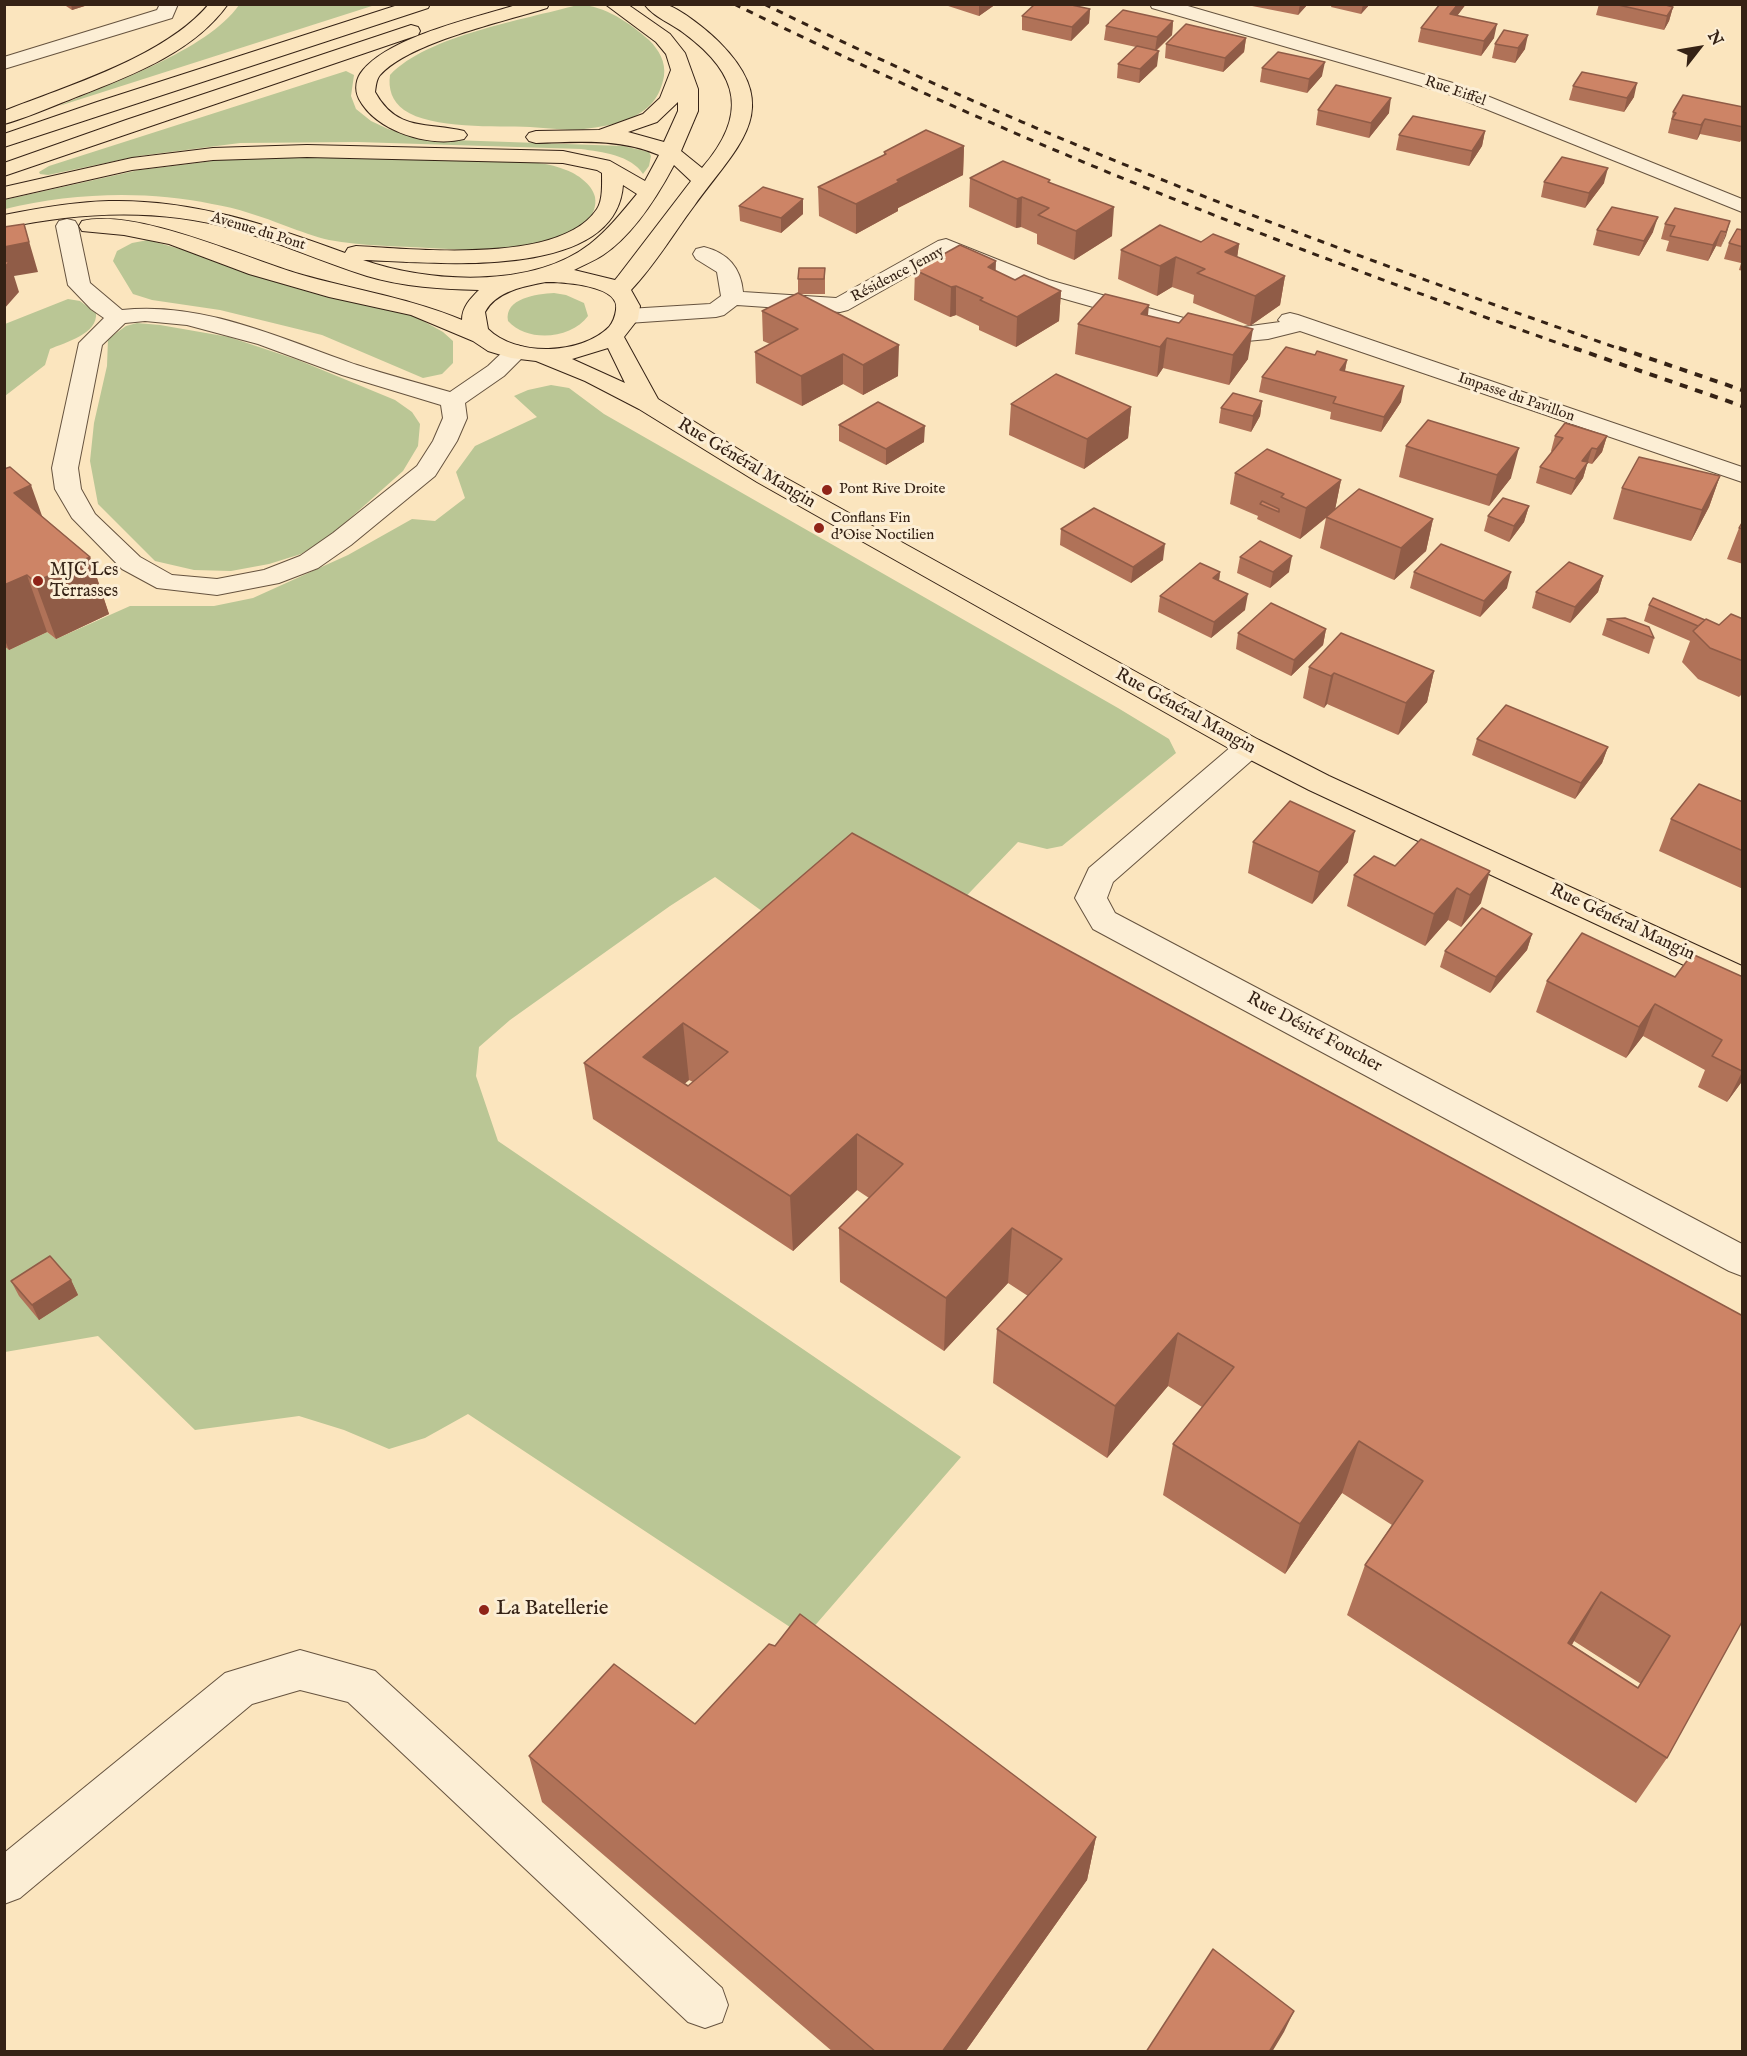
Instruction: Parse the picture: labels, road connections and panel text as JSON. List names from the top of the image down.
{
  "streets": {
    "main road": ["Avenue du Pont", "Rue Général Mangin"],
    "street": [
      "Rue Eiffel",
      "Résidence Jenny",
      "Impasse du Pavillon",
      "Rue Désiré Foucher"
    ]
  },
  "crossings": [
    ["Avenue du Pont", "Rue Général Mangin"],
    ["Résidence Jenny", "Impasse du Pavillon"],
    ["Rue Général Mangin", "Rue Désiré Foucher"]
  ],
  "places": [
    "Pont Rive Droite",
    "Conflans Fin d'Oise Noctilien",
    "MJC Les Terrasses",
    "La Batellerie"
  ],
  "north": "top right"
}
